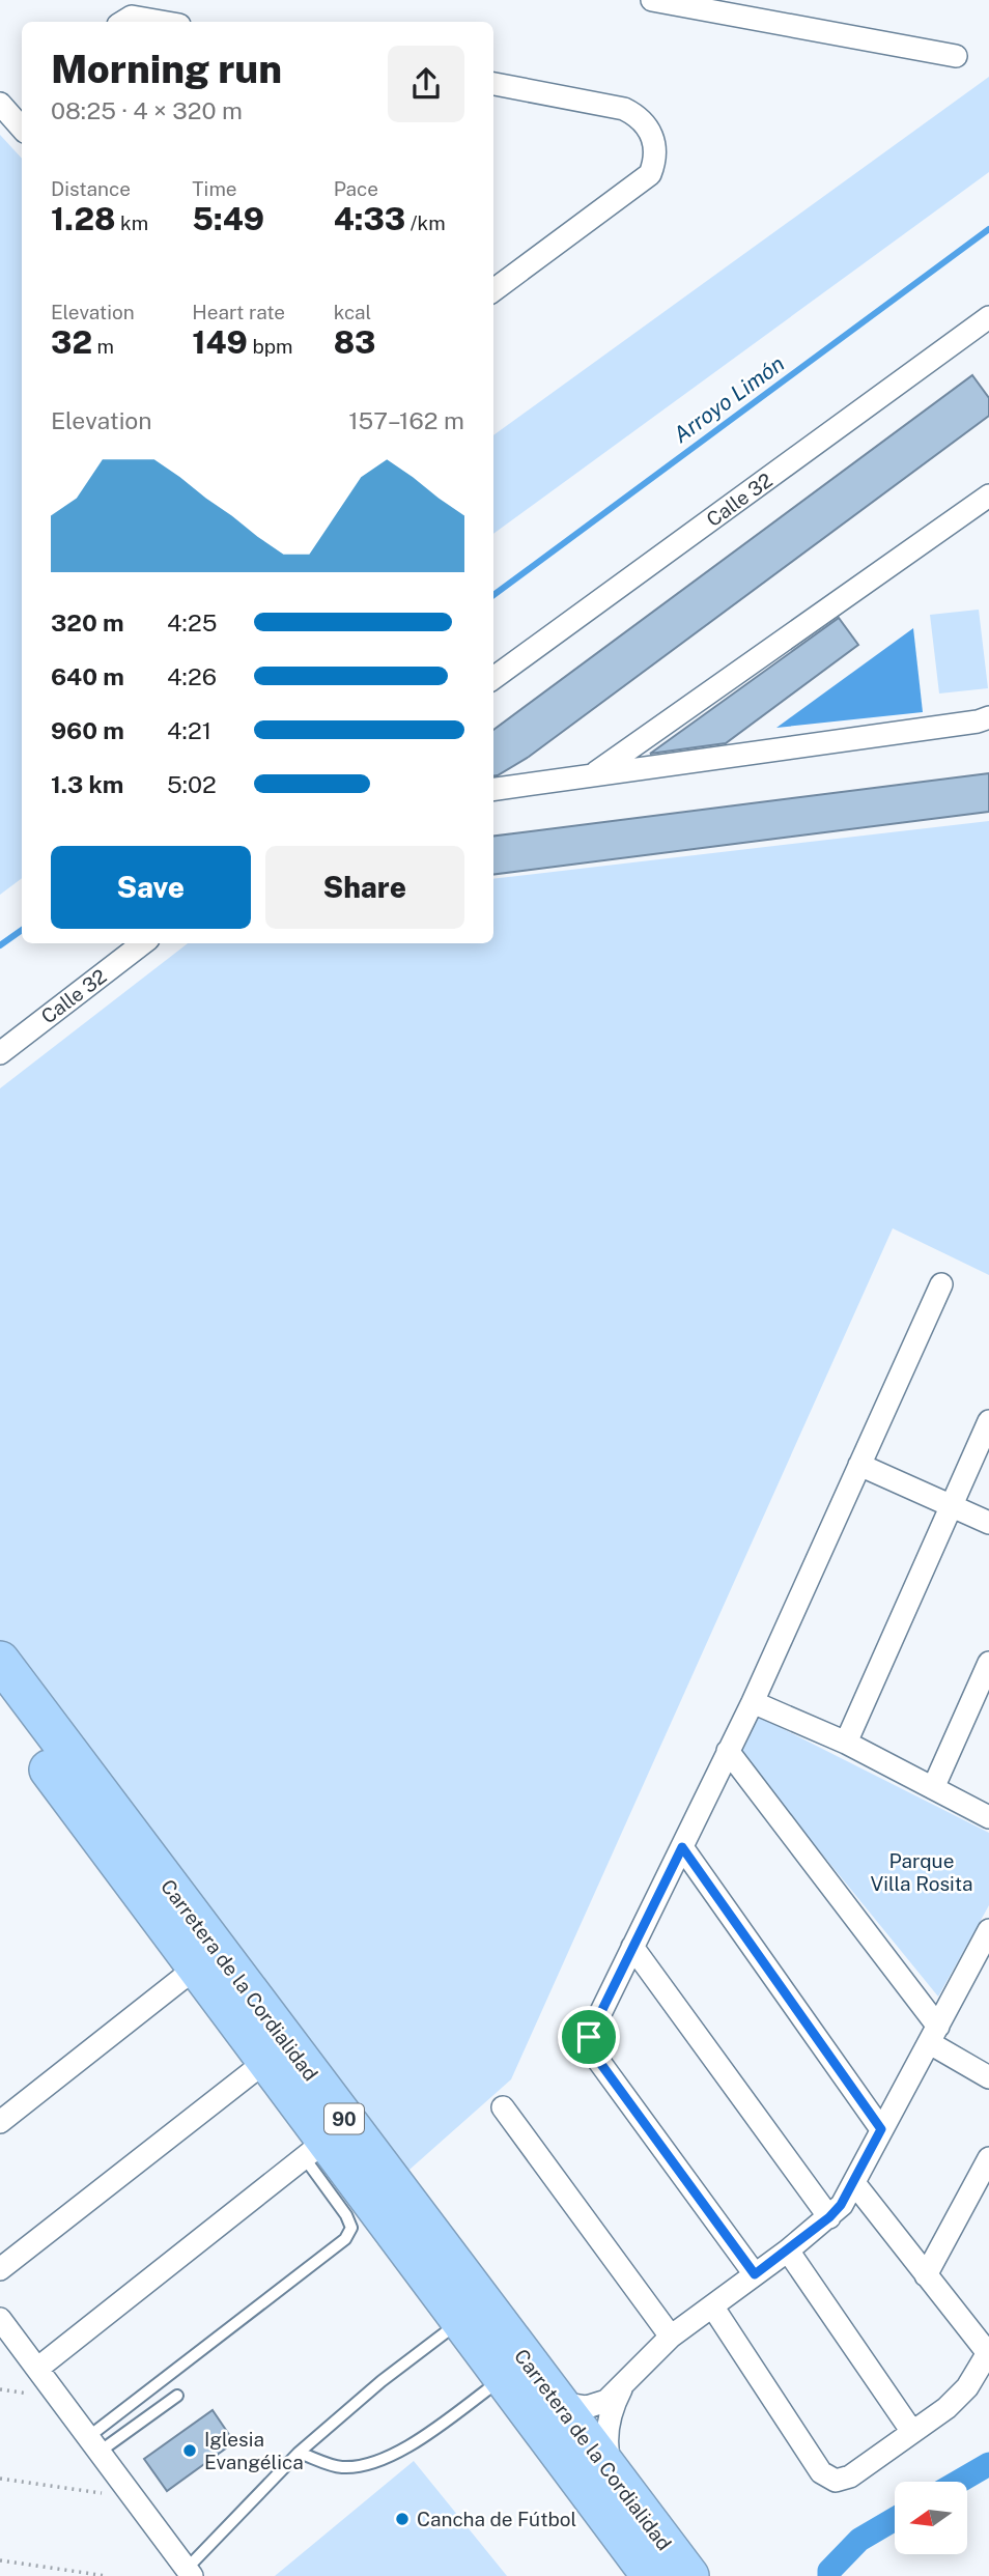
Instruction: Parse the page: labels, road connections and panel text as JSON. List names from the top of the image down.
{
  "streets": {
    "highway": ["Carretera de la Cordialidad", "90"],
    "street": ["Calle 32"]
  },
  "water": ["Arroyo Limón"],
  "parks": ["Parque Villa Rosita"],
  "places": ["Iglesia Evangélica", "Cancha de Fútbol"],
  "north": "left",
  "page": {
    "heading": ["Morning run", "08:25 · 4 × 320 m"],
    "stats": [
      ["Distance", "1.28 km"],
      ["Time", "5:49"],
      ["Pace", "4:33 /km"],
      ["Elevation", "32 m"],
      ["Heart rate", "149 bpm"],
      ["kcal", "83"]
    ],
    "chart": ["Elevation", "157–162 m"],
    "list": [
      {
        "name": "320 m",
        "note": "4:25"
      },
      {
        "name": "640 m",
        "note": "4:26"
      },
      {
        "name": "960 m",
        "note": "4:21"
      },
      {
        "name": "1.3 km",
        "note": "5:02"
      }
    ],
    "buttons": ["Save", "Share"]
  }
}
